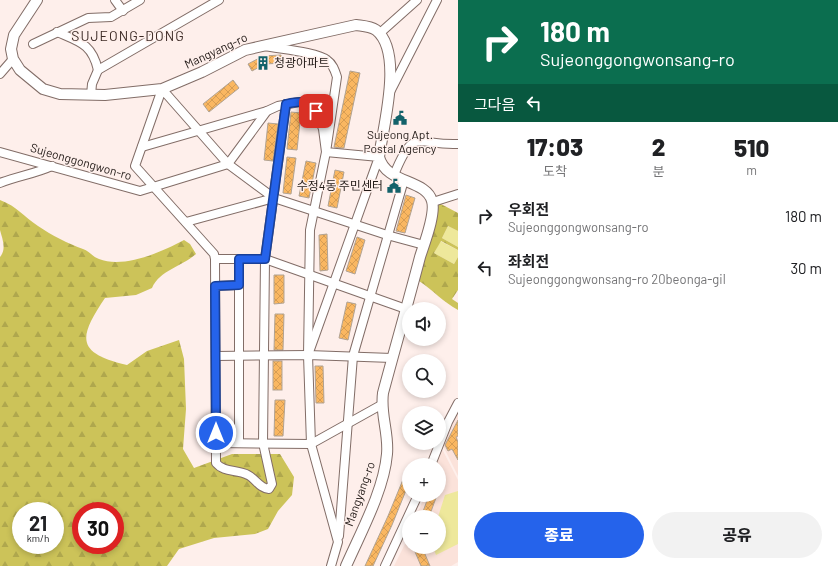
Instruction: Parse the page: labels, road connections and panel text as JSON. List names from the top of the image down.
{
  "streets": {
    "main road": ["Mangyang-ro"],
    "street": ["Sujeonggongwon-ro"]
  },
  "districts": ["SUJEONG-DONG"],
  "places": {
    "building": ["청광아파트"],
    "public building": ["Sujeong Apt. Postal Agency", "수정4동 주민센터"]
  },
  "page": {
    "turn": ["180 m", "Sujeonggongwonsang-ro"],
    "then": "그다음",
    "eta": [
      "17:03",
      "도착",
      "2",
      "분",
      "510",
      "m"
    ],
    "list": [
      {
        "name": "우회전",
        "note": "Sujeonggongwonsang-ro",
        "value": "180 m"
      },
      {
        "name": "좌회전",
        "note": "Sujeonggongwonsang-ro 20beonga-gil",
        "value": "30 m"
      }
    ],
    "map_buttons": ["+", "−"],
    "speed": "21 km/h",
    "limit": "30",
    "buttons": ["종료", "공유"]
  }
}
